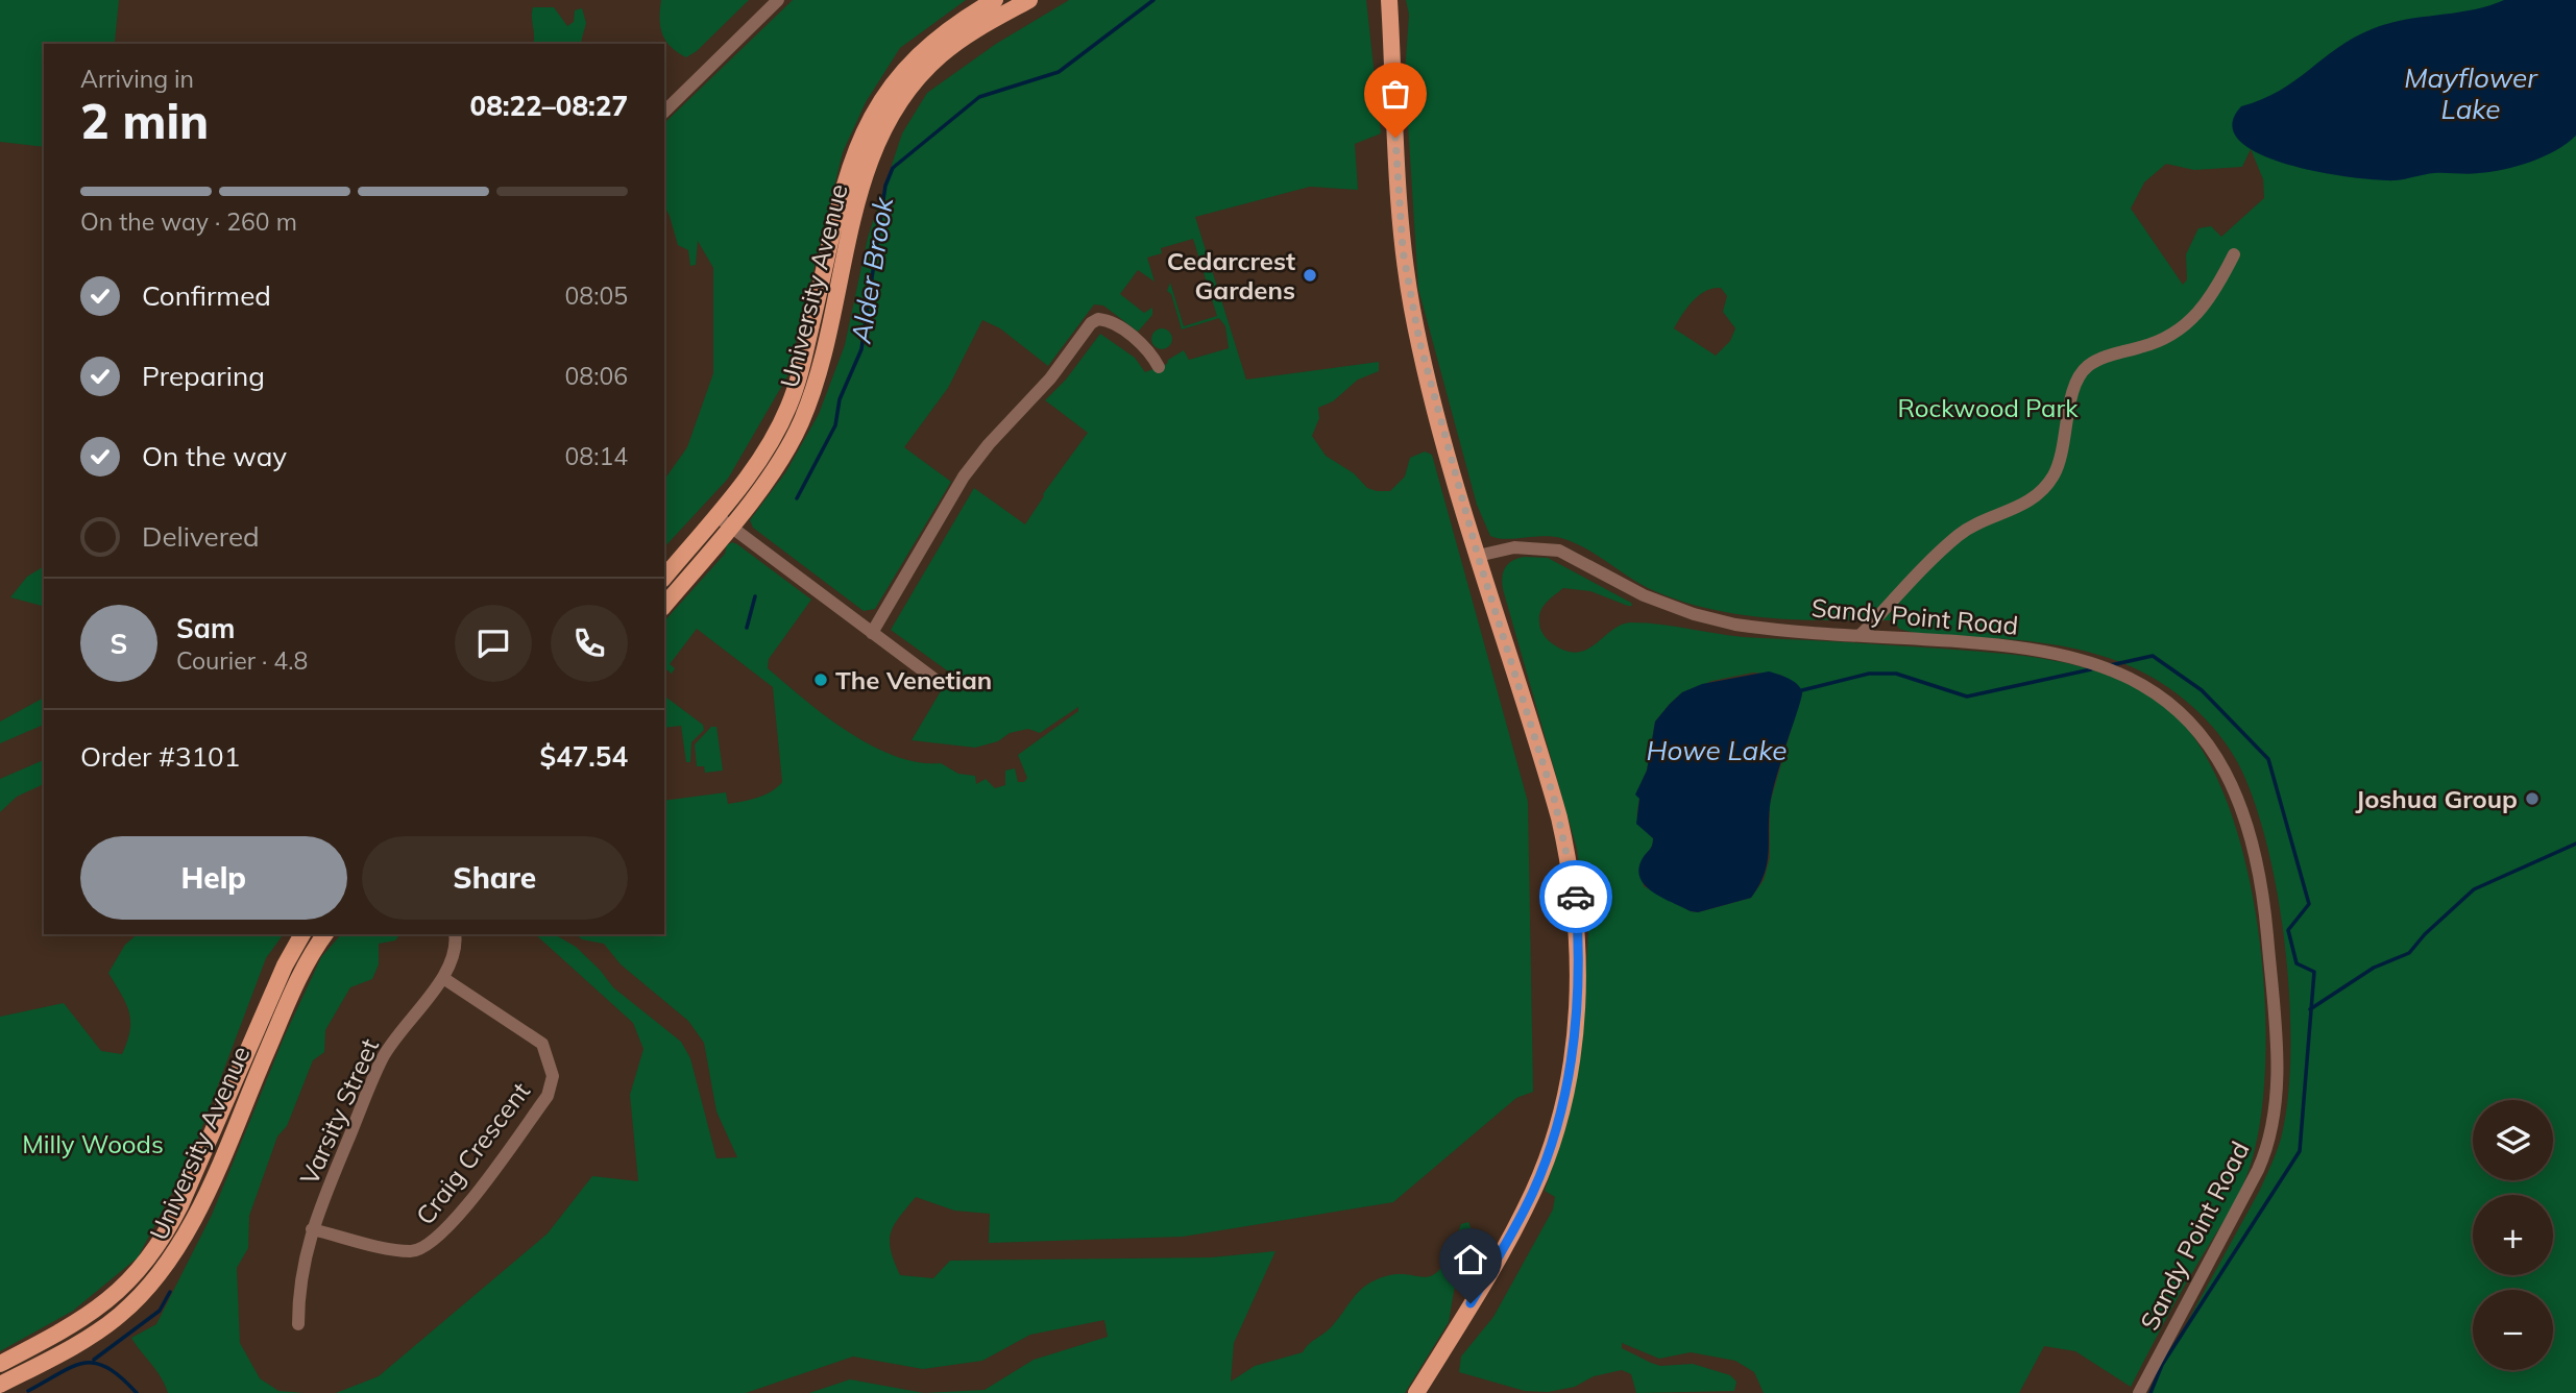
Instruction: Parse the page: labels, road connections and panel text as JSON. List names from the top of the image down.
{
  "streets": {
    "main road": ["University Avenue"],
    "street": ["Sandy Point Road", "Varsity Street", "Craig Crescent"]
  },
  "crossings": [
    ["Varsity Street", "Craig Crescent"]
  ],
  "water": ["Mayflower Lake", "Alder Brook", "Howe Lake"],
  "parks": ["Rockwood Park", "Milly Woods"],
  "places": ["Cedarcrest Gardens", "The Venetian", "Joshua Group"],
  "page": {
    "heading": ["2 min", "Arriving in", "08:22–08:27"],
    "panel": [
      "Sam",
      "Courier · 4.8",
      "Order #3101",
      "$47.54"
    ],
    "bar": "On the way · 260 m",
    "list": [
      ["Confirmed", "08:05"],
      ["Preparing", "08:06"],
      ["On the way", "08:14"],
      "Delivered"
    ],
    "round": "S",
    "buttons": ["Help", "Share"],
    "map_buttons": ["+", "−"]
  }
}
